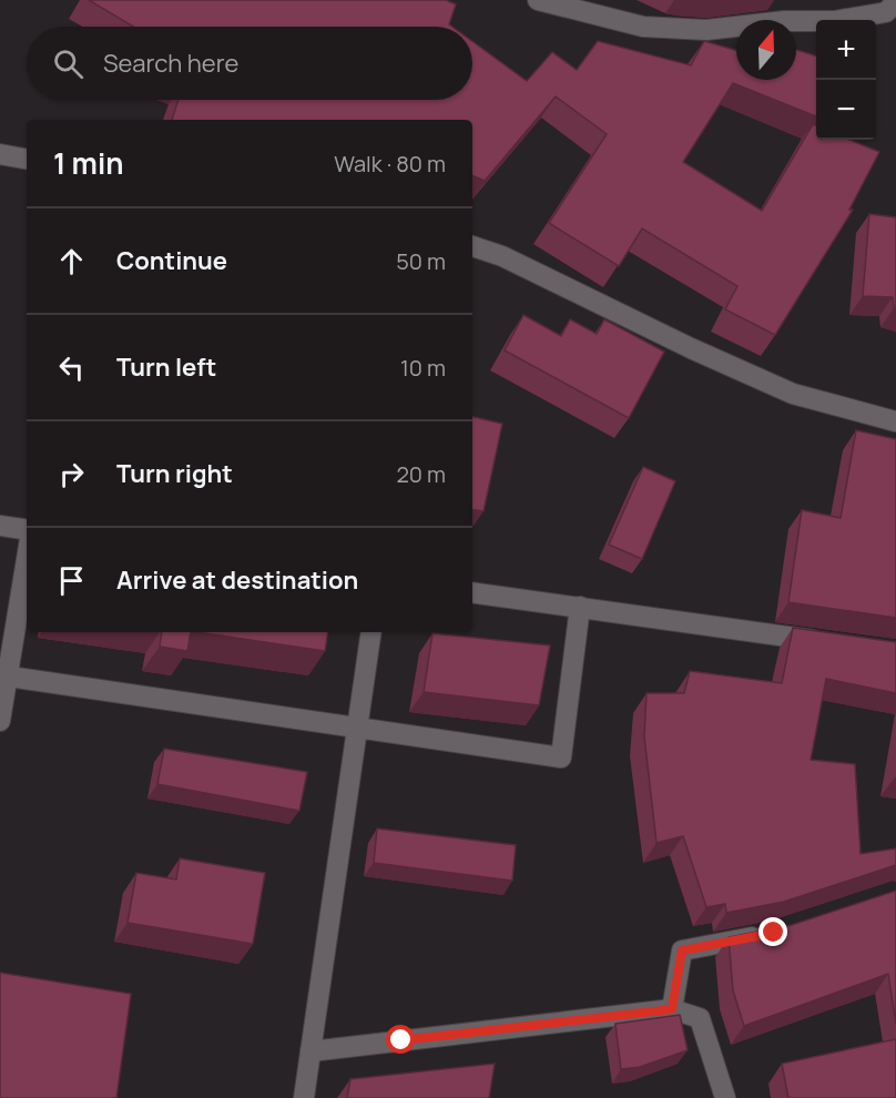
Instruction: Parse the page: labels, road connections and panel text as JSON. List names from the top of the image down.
{
  "north": "top",
  "page": {
    "map_buttons": ["+", "−"],
    "search": "Search here",
    "heading": ["1 min", "Walk · 80 m"],
    "list": [
      ["Continue", "50 m"],
      ["Turn left", "10 m"],
      ["Turn right", "20 m"],
      "Arrive at destination"
    ]
  }
}
